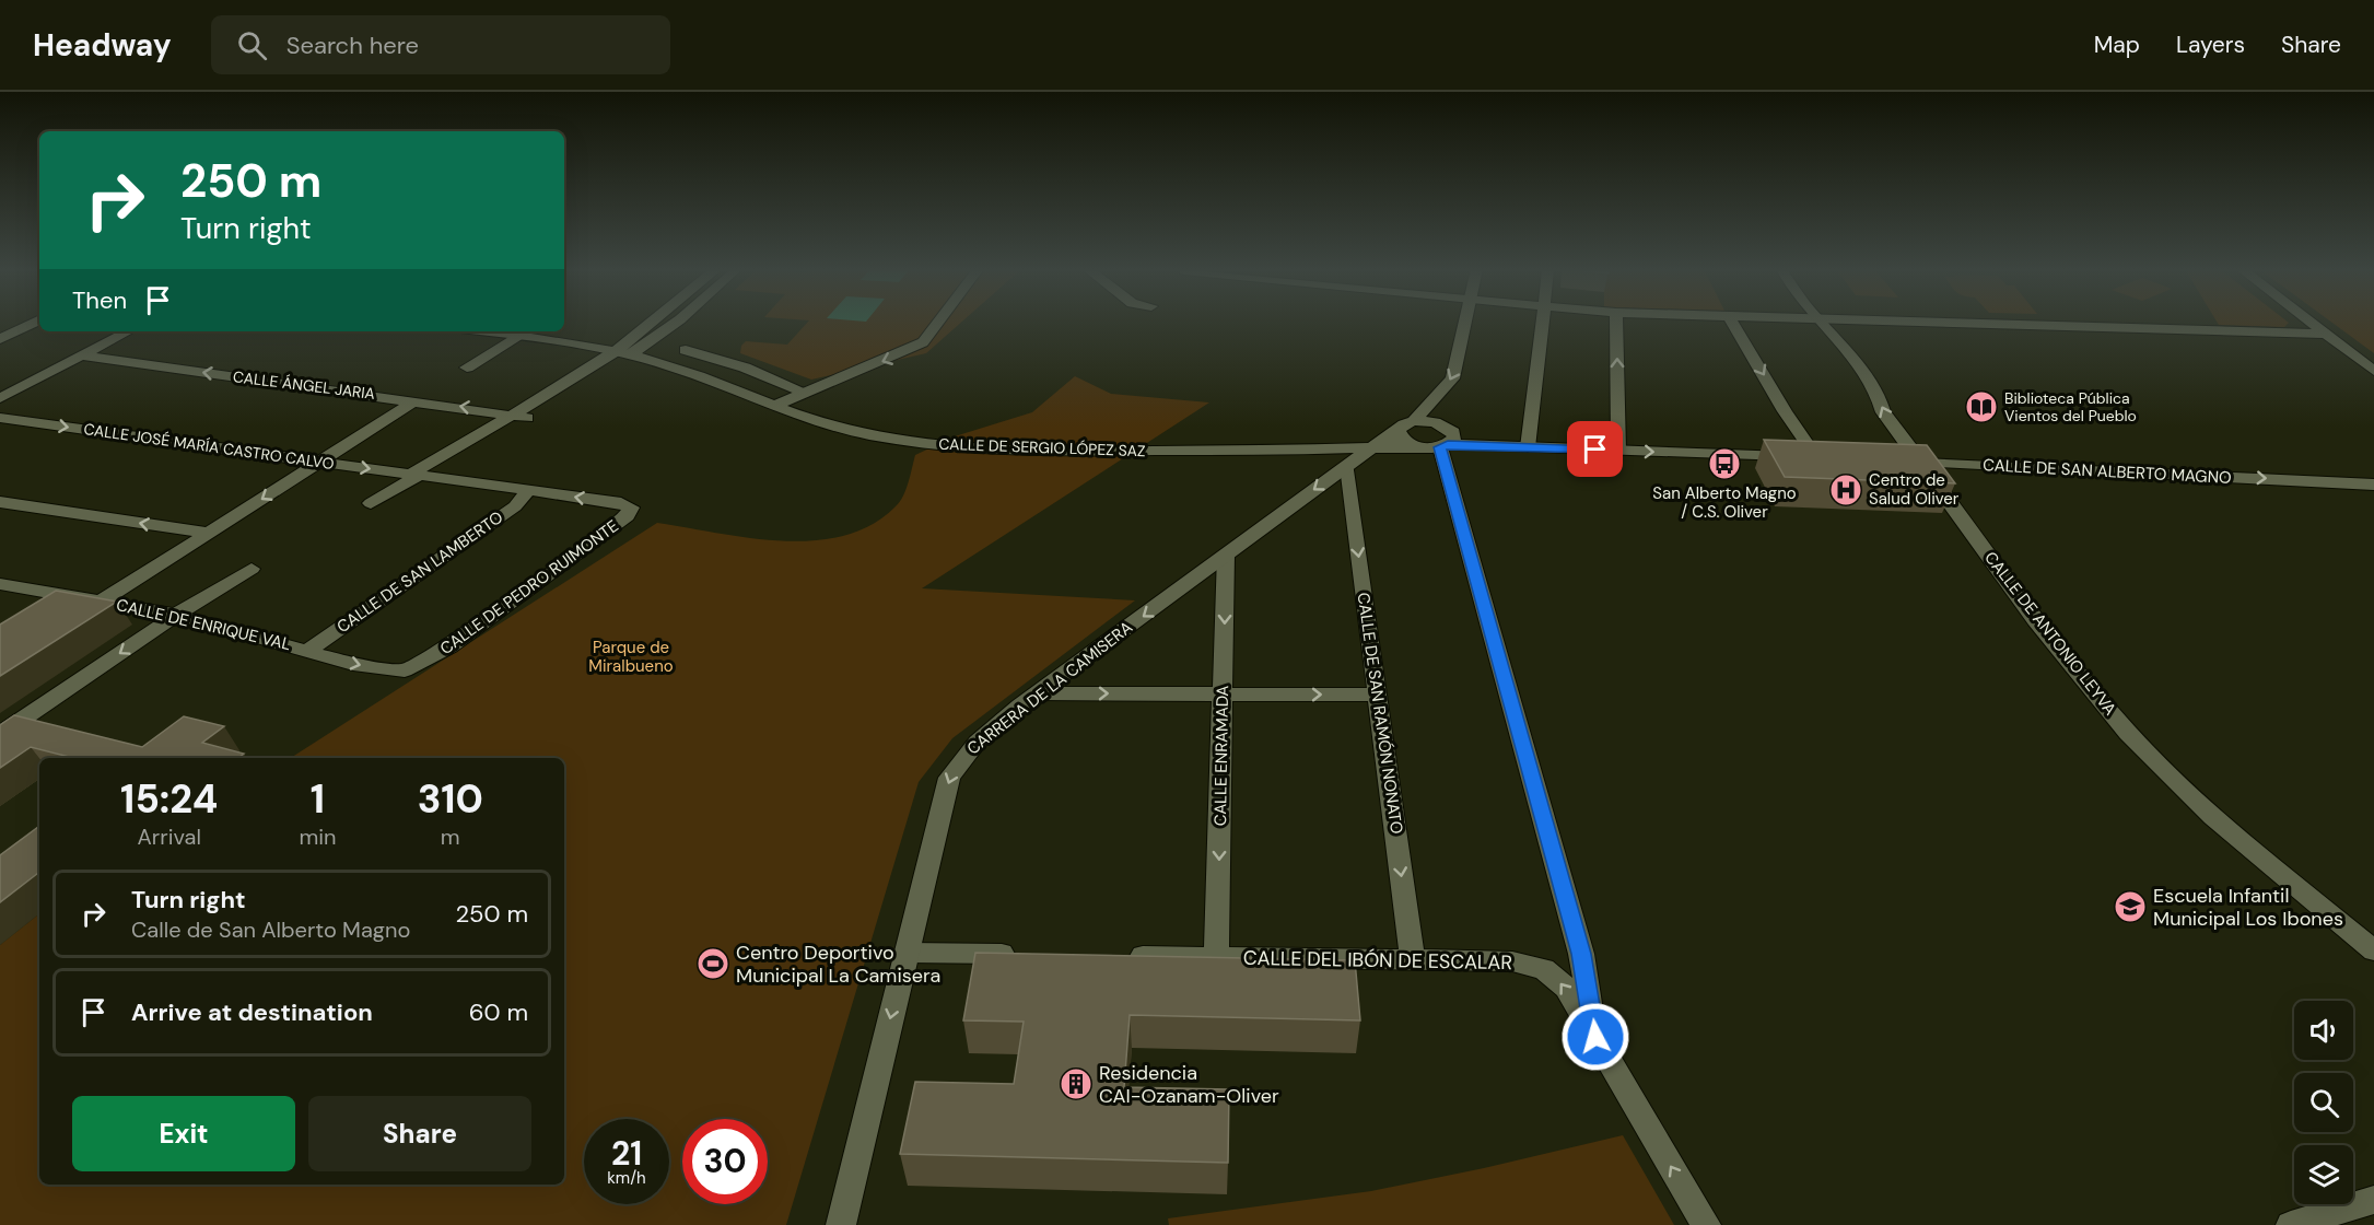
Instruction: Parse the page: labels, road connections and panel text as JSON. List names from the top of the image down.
{
  "streets": {
    "street": [
      "CALLE ÁNGEL JARIA",
      "CALLE JOSÉ MARÍA CASTRO CALVO",
      "CALLE DE SERGIO LÓPEZ SAZ",
      "CALLE DE SAN ALBERTO MAGNO",
      "CALLE DE SAN LAMBERTO",
      "CALLE DE PEDRO RUIMONTE",
      "CALLE DE ENRIQUE VAL",
      "CALLE DE ANTONIO LEYVA",
      "CARRERA DE LA CAMISERA",
      "CALLE DE SAN RAMÓN NONATO",
      "CALLE ENRAMADA",
      "CALLE DEL IBÓN DE ESCALAR"
    ]
  },
  "crossings": [
    ["CALLE JOSÉ MARÍA CASTRO CALVO", "CALLE DE PEDRO RUIMONTE"],
    ["CALLE DE SERGIO LÓPEZ SAZ", "CARRERA DE LA CAMISERA"],
    ["CALLE DE SAN ALBERTO MAGNO", "CALLE DE ANTONIO LEYVA"],
    ["CALLE DE SAN LAMBERTO", "CALLE DE PEDRO RUIMONTE"],
    ["CALLE DE SAN LAMBERTO", "CALLE DE ENRIQUE VAL"],
    ["CALLE DE PEDRO RUIMONTE", "CALLE DE ENRIQUE VAL"],
    ["CARRERA DE LA CAMISERA", "CALLE DE SAN RAMÓN NONATO"],
    ["CARRERA DE LA CAMISERA", "CALLE ENRAMADA"],
    ["CALLE DE SAN RAMÓN NONATO", "CALLE DEL IBÓN DE ESCALAR"],
    ["CALLE ENRAMADA", "CALLE DEL IBÓN DE ESCALAR"]
  ],
  "one_way": ["CARRERA DE LA CAMISERA", "CALLE ENRAMADA", "CALLE DEL IBÓN DE ESCALAR"],
  "parks": ["Parque de Miralbueno"],
  "places": {
    "library": ["Biblioteca Pública Vientos del Pueblo"],
    "bus stop": ["San Alberto Magno / C.S. Oliver"],
    "hospital": ["Centro de Salud Oliver"],
    "school or university": ["Escuela Infantil Municipal Los Ibones"],
    "sports": ["Centro Deportivo Municipal La Camisera"],
    "building": ["Residencia CAI-Ozanam-Oliver"]
  },
  "page": {
    "header": "Headway",
    "search": "Search here",
    "nav": ["Map", "Layers", "Share"],
    "turn": ["250 m", "Turn right"],
    "then": "Then",
    "eta": [
      "15:24",
      "Arrival",
      "1",
      "min",
      "310",
      "m"
    ],
    "list": [
      {
        "name": "Turn right",
        "note": "Calle de San Alberto Magno",
        "value": "250 m"
      },
      {
        "name": "Arrive at destination",
        "value": "60 m"
      }
    ],
    "buttons": ["Exit", "Share"],
    "speed": "21 km/h",
    "limit": "30"
  }
}
